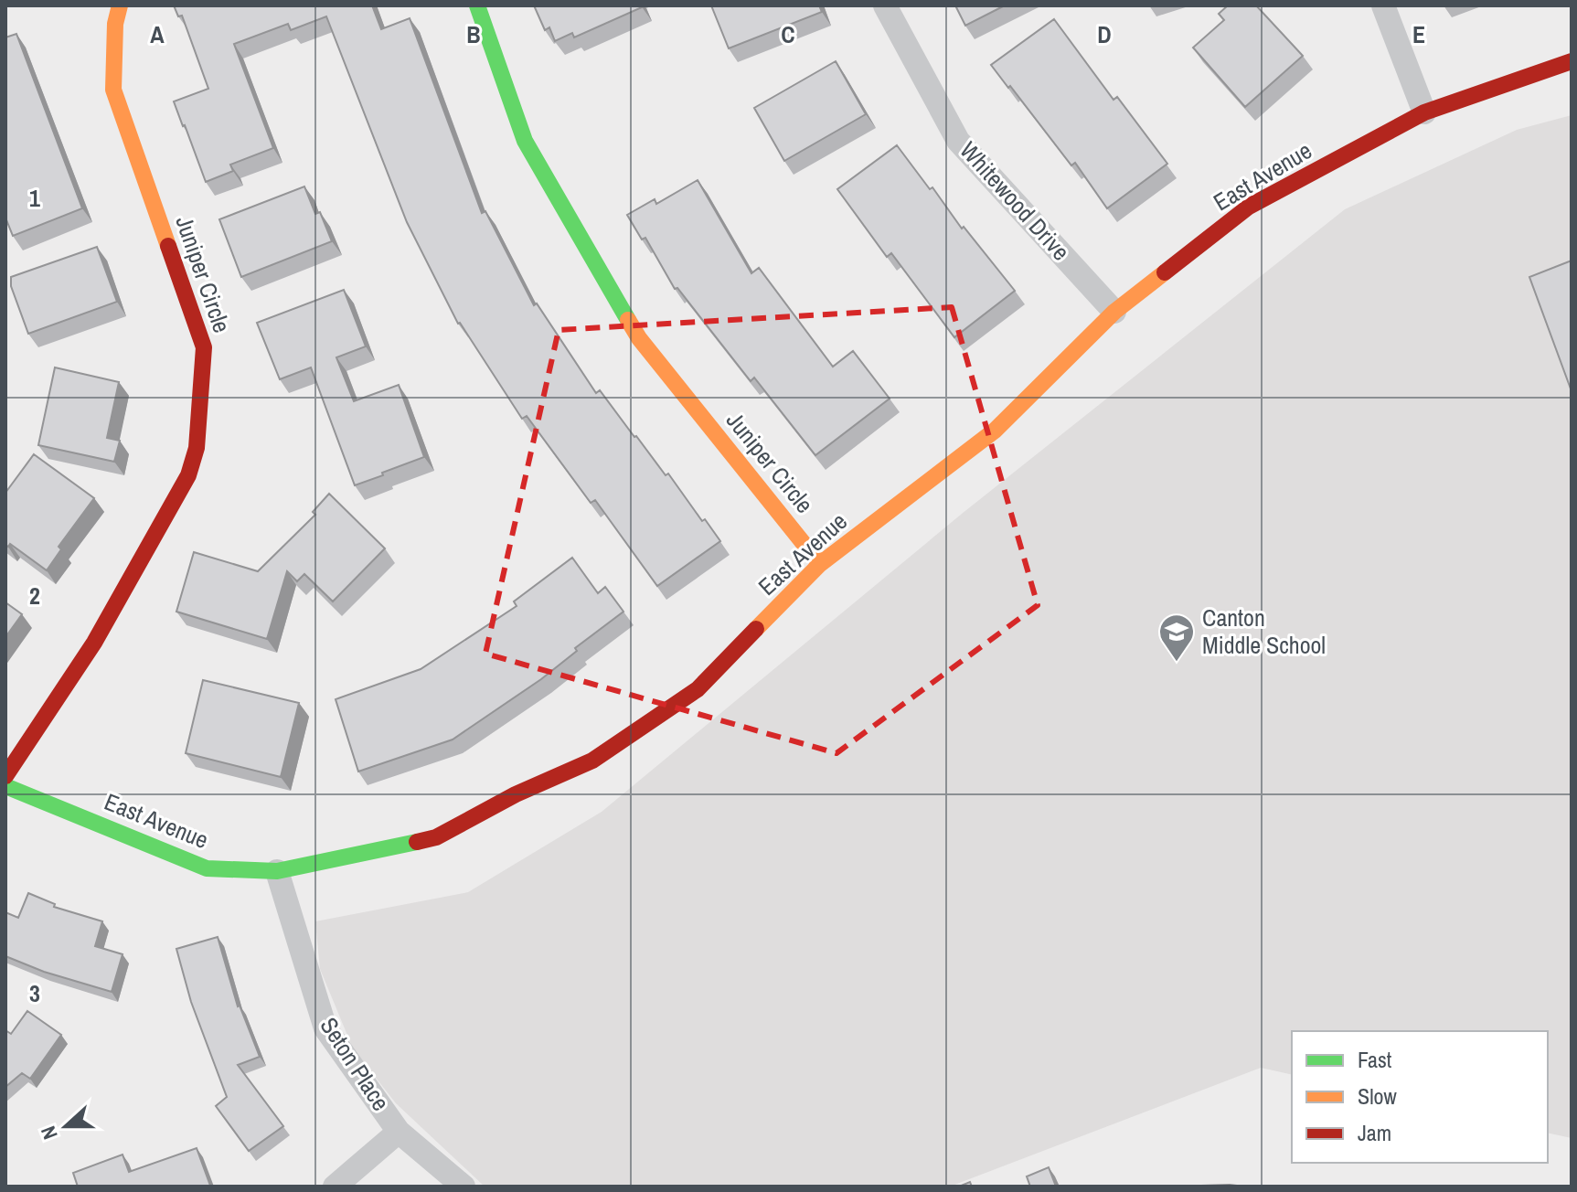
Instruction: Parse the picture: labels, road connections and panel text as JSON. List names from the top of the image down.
{
  "streets": {
    "street": [
      "East Avenue",
      "Whitewood Drive",
      "Juniper Circle",
      "Seton Place"
    ]
  },
  "crossings": [
    ["East Avenue", "Whitewood Drive"],
    ["East Avenue", "Juniper Circle"],
    ["East Avenue", "Seton Place"]
  ],
  "places": {
    "school or university": ["Canton Middle School"]
  },
  "legend": ["Fast", "Slow", "Jam"],
  "north": "left",
  "grid": {
    "columns": [
      "A",
      "B",
      "C",
      "D",
      "E"
    ],
    "rows": ["1", "2", "3"]
  }
}
